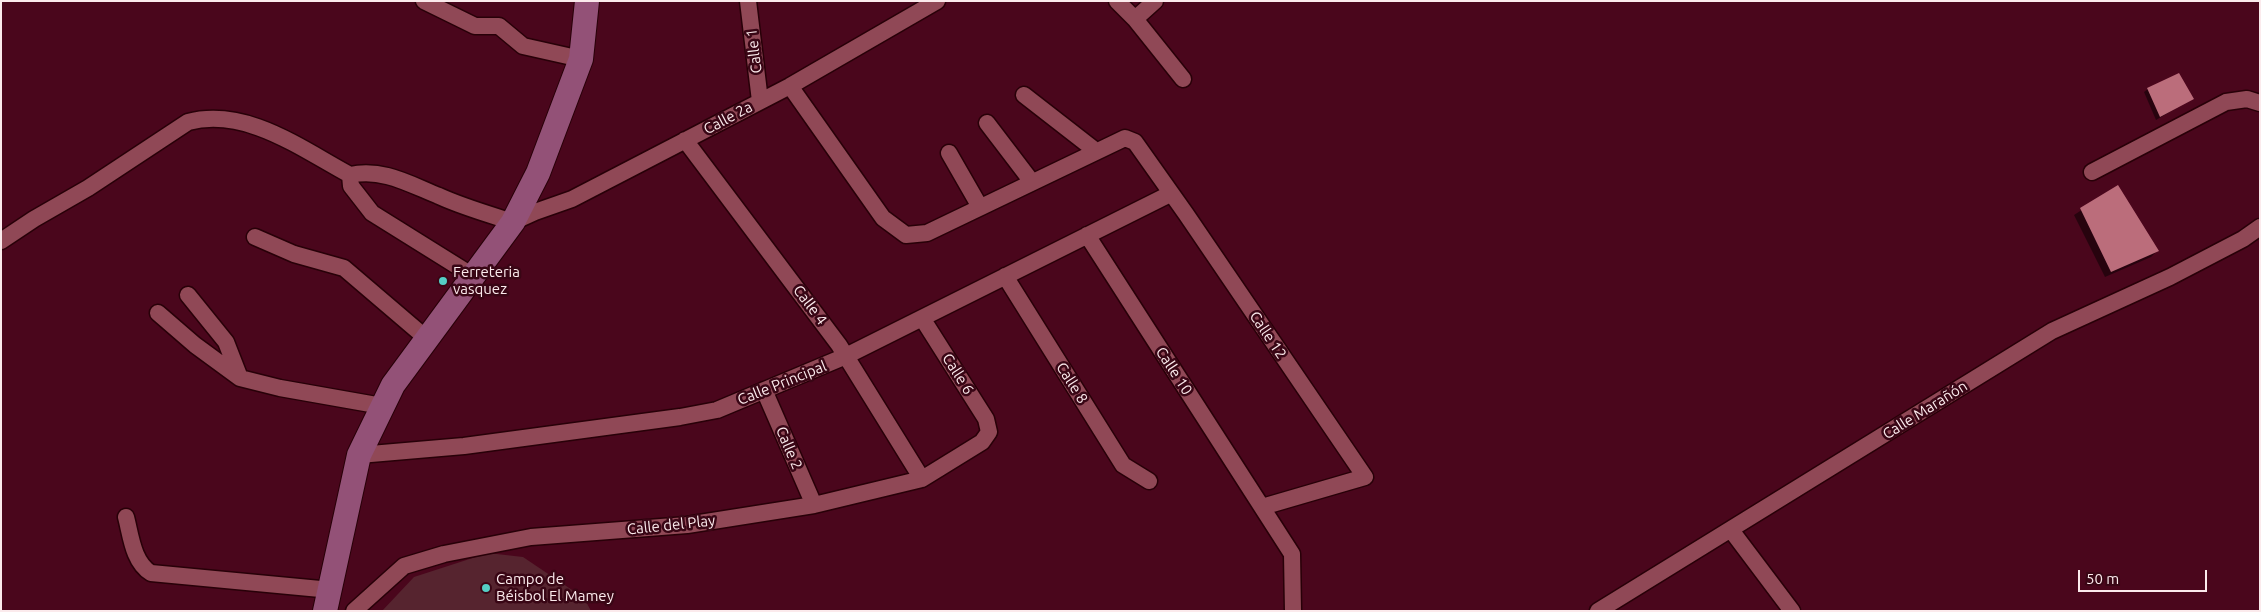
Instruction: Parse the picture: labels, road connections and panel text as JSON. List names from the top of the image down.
{
  "streets": {
    "street": [
      "Calle 1",
      "Calle 2a",
      "Calle 4",
      "Calle 12",
      "Calle 10",
      "Calle 6",
      "Calle Principal",
      "Calle 8",
      "Calle Marañón",
      "Calle 2",
      "Calle del Play"
    ]
  },
  "crossings": [
    ["Calle 1", "Calle 2a"],
    ["Calle 2a", "Calle 4"],
    ["Calle 2a", "Calle 12"],
    ["Calle 4", "Calle Principal"],
    ["Calle 4", "Calle del Play"],
    ["Calle 12", "Calle 10"],
    ["Calle 12", "Calle Principal"],
    ["Calle 10", "Calle Principal"],
    ["Calle 6", "Calle Principal"],
    ["Calle 6", "Calle del Play"],
    ["Calle Principal", "Calle 8"],
    ["Calle Principal", "Calle 2"],
    ["Calle 2", "Calle del Play"]
  ],
  "places": ["Ferreteria vasquez", "Campo de Béisbol El Mamey"],
  "scale_bar": "50 m"
}
